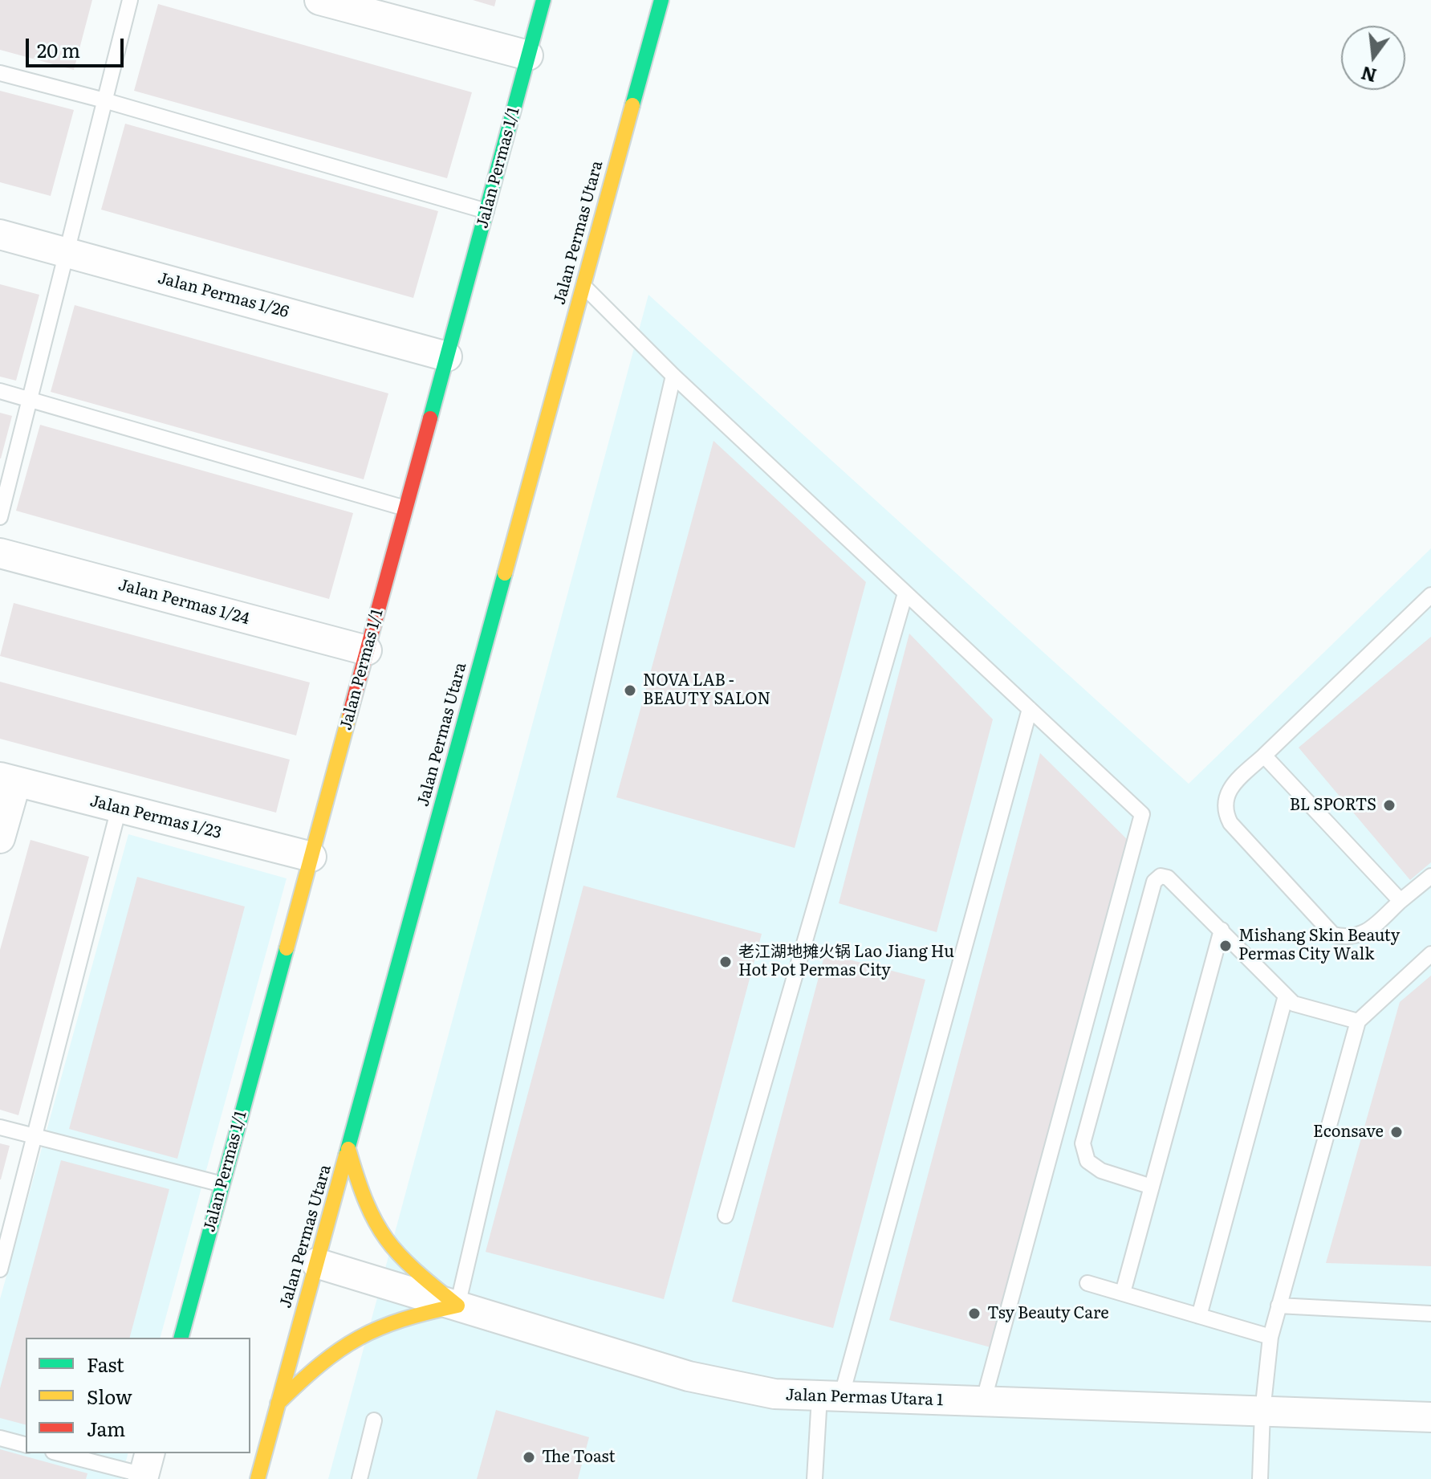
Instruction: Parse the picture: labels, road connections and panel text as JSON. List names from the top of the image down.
{
  "streets": {
    "main road": ["Jalan Permas 1/1", "Jalan Permas Utara"],
    "street": [
      "Jalan Permas 1/26",
      "Jalan Permas 1/24",
      "Jalan Permas 1/23",
      "Jalan Permas Utara 1"
    ]
  },
  "crossings": [
    ["Jalan Permas 1/1", "Jalan Permas 1/26"],
    ["Jalan Permas 1/1", "Jalan Permas 1/24"],
    ["Jalan Permas 1/1", "Jalan Permas 1/23"],
    ["Jalan Permas Utara", "Jalan Permas Utara 1"]
  ],
  "places": [
    "NOVA LAB - BEAUTY SALON",
    "BL SPORTS",
    "Mishang Skin Beauty Permas City Walk",
    "老江湖地摊火锅 Lao Jiang Hu Hot Pot Permas City",
    "Econsave",
    "Tsy Beauty Care",
    "The Toast"
  ],
  "legend": ["Fast", "Slow", "Jam"],
  "scale_bar": "20 m",
  "north": "bottom"
}
